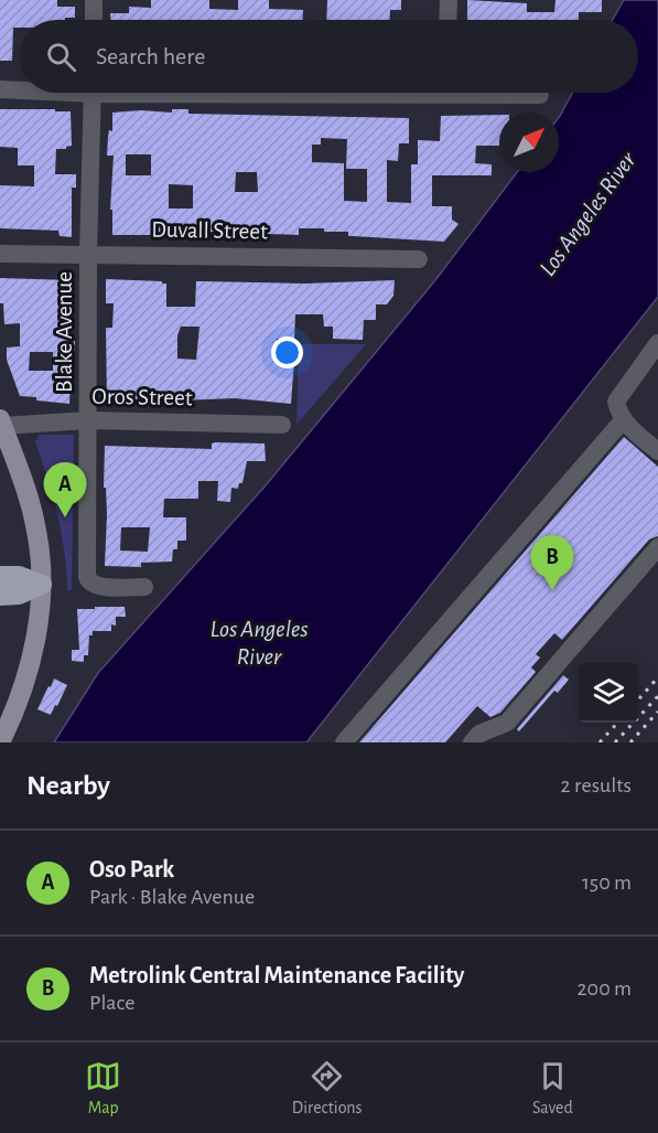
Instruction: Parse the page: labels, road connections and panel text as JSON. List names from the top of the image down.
{
  "streets": {
    "street": ["Duvall Street", "Blake Avenue", "Oros Street"]
  },
  "crossings": [
    ["Duvall Street", "Blake Avenue"],
    ["Blake Avenue", "Oros Street"]
  ],
  "water": ["Los Angeles River"],
  "north": "top right",
  "page": {
    "search": "Search here",
    "pins": ["A", "B"],
    "heading": ["Nearby", "2 results"],
    "list": [
      {
        "mark": "A",
        "name": "Oso Park",
        "note": "Park · Blake Avenue",
        "value": "150 m"
      },
      {
        "mark": "B",
        "name": "Metrolink Central Maintenance Facility",
        "note": "Place",
        "value": "200 m"
      }
    ],
    "nav": ["Map", "Directions", "Saved"]
  }
}
